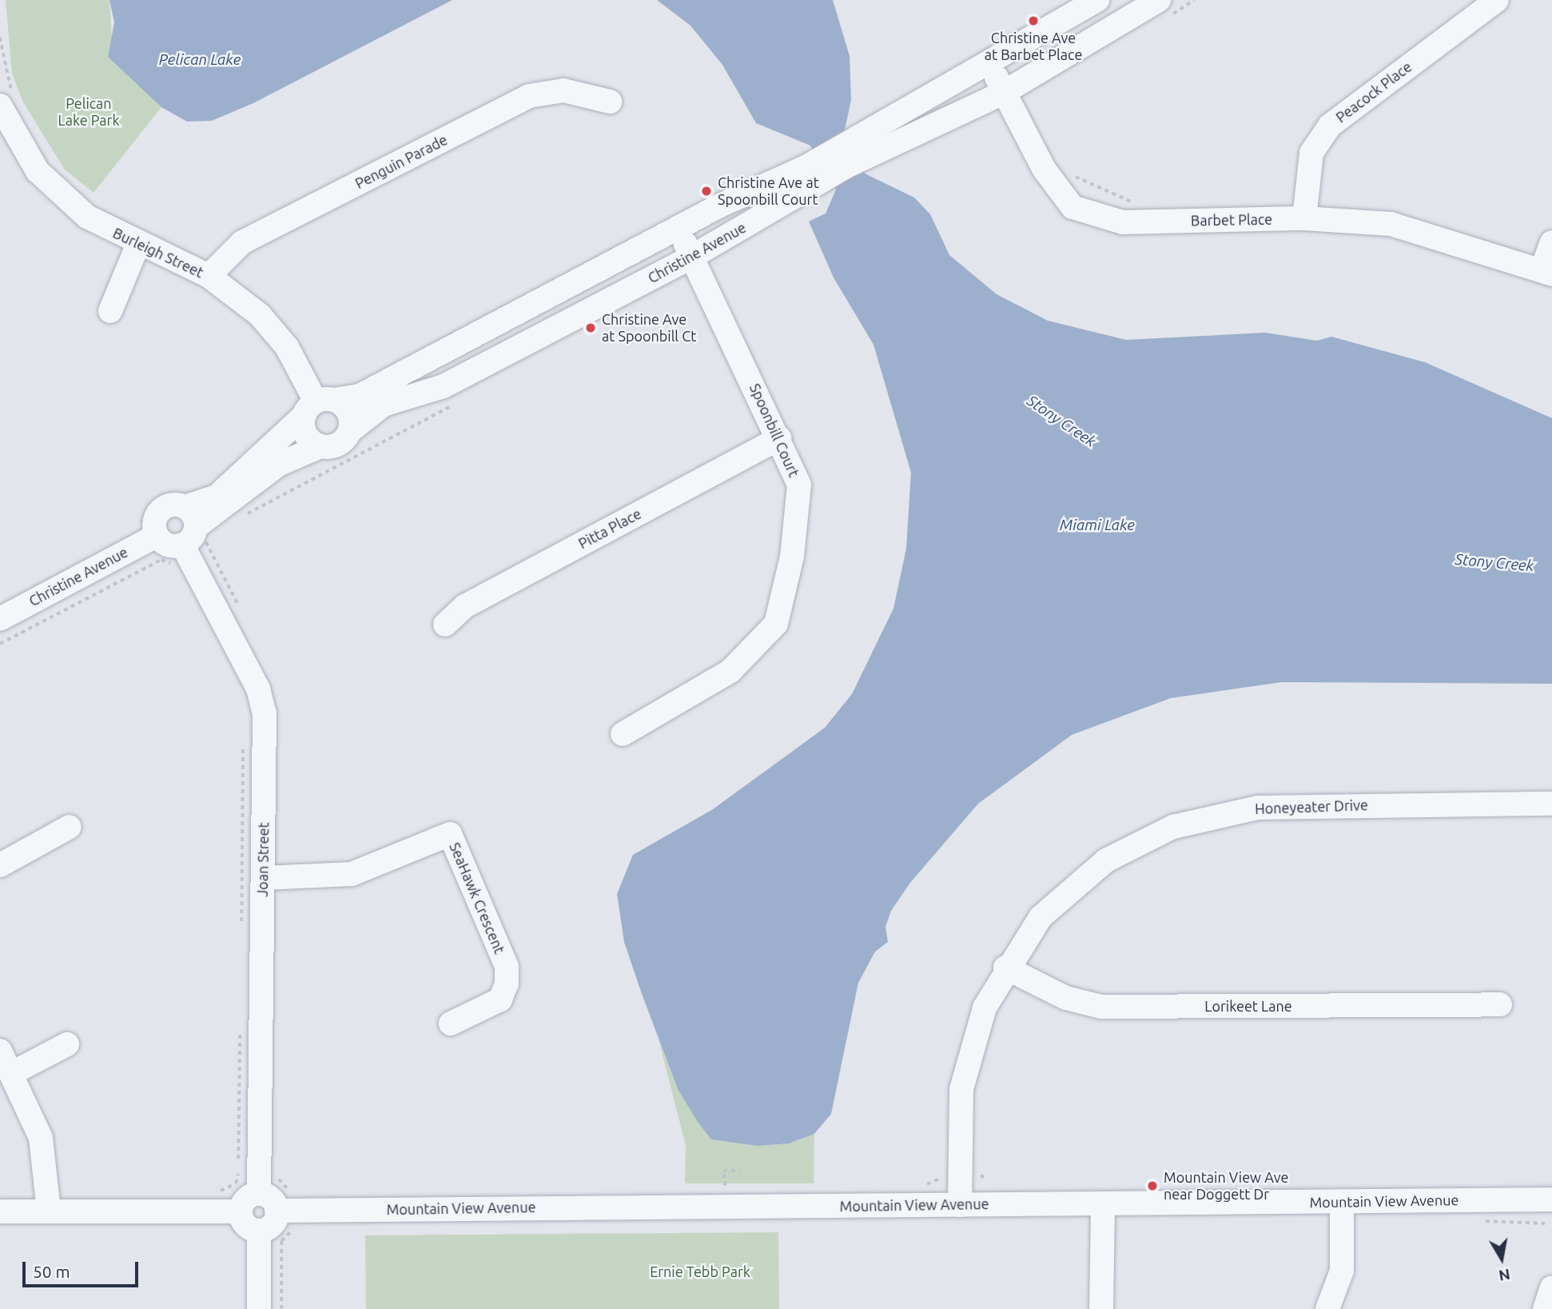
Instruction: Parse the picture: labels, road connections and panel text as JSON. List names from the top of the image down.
{
  "streets": {
    "street": [
      "Peacock Place",
      "Penguin Parade",
      "Barbet Place",
      "Burleigh Street",
      "Christine Avenue",
      "Spoonbill Court",
      "Pitta Place",
      "Honeyeater Drive",
      "Joan Street",
      "SeaHawk Crescent",
      "Lorikeet Lane",
      "Mountain View Avenue"
    ]
  },
  "crossings": [
    ["Peacock Place", "Barbet Place"],
    ["Penguin Parade", "Burleigh Street"],
    ["Barbet Place", "Christine Avenue"],
    ["Burleigh Street", "Christine Avenue"],
    ["Christine Avenue", "Spoonbill Court"],
    ["Spoonbill Court", "Pitta Place"],
    ["Honeyeater Drive", "Lorikeet Lane"],
    ["Honeyeater Drive", "Mountain View Avenue"],
    ["Joan Street", "SeaHawk Crescent"],
    ["Joan Street", "Mountain View Avenue"]
  ],
  "water": ["Pelican Lake", "Stony Creek", "Miami Lake"],
  "parks": ["Pelican Lake Park", "Ernie Tebb Park"],
  "places": [
    "Christine Ave at Barbet Place",
    "Christine Ave at Spoonbill Court",
    "Christine Ave at Spoonbill Ct",
    "Mountain View Ave near Doggett Dr"
  ],
  "scale_bar": "50 m",
  "north": "bottom"
}
